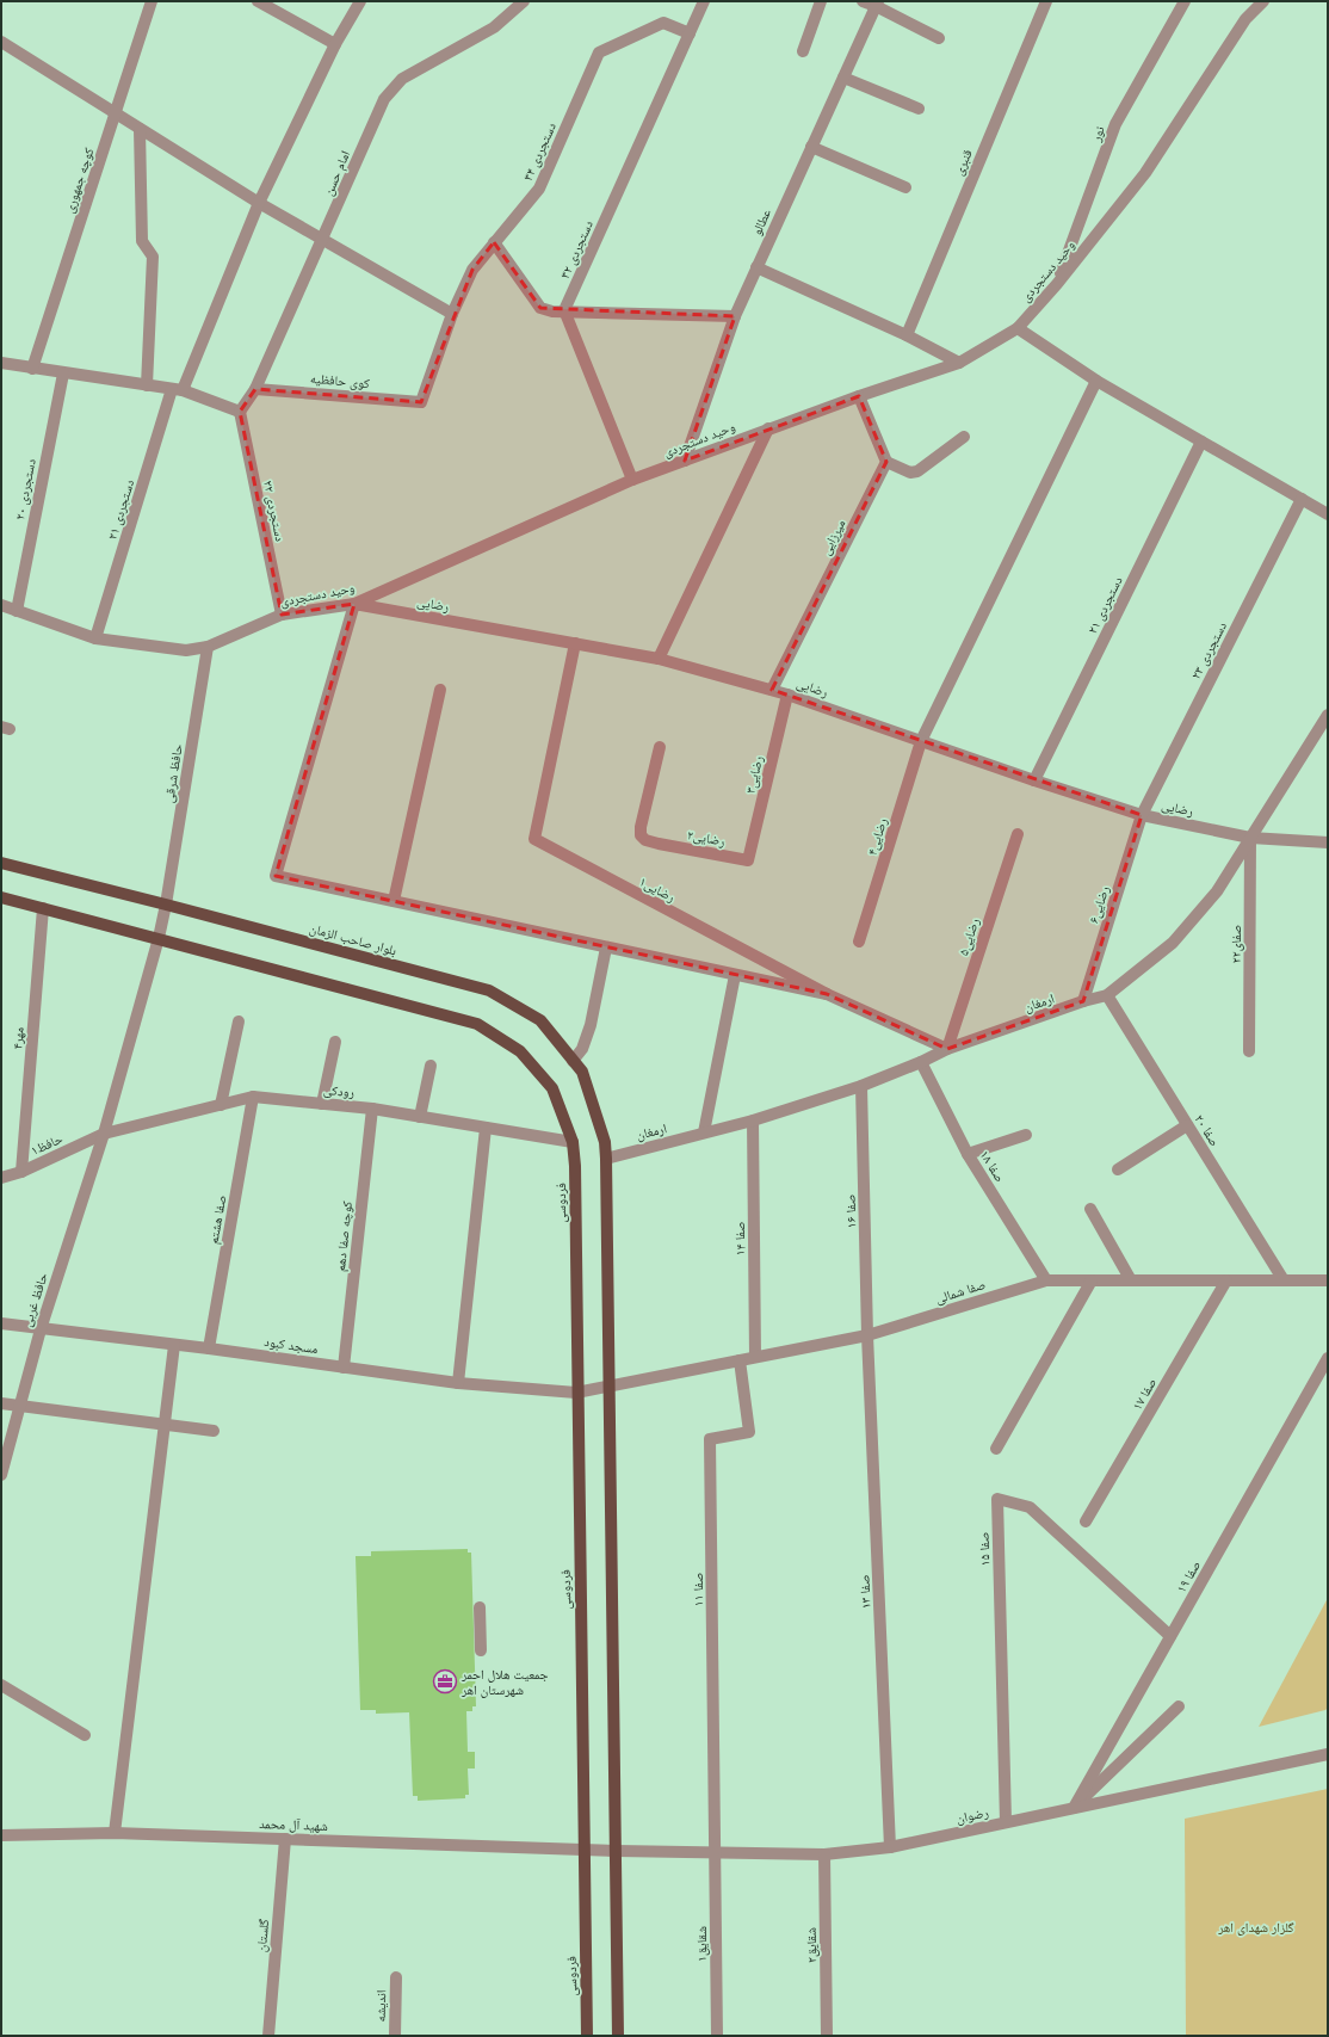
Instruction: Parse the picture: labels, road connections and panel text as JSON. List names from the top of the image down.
{
  "streets": {
    "main road": ["بلوار صاحب الزمان", "فردوسی"],
    "street": [
      "نور",
      "دستجردی ۳۴",
      "قنبری",
      "امام حسن",
      "کوچه جمهوری",
      "عطالو",
      "دستجردی ۳۲",
      "وحید دستجردی",
      "کوی حافظیه",
      "دستجردی ۲۰",
      "دستجردی ۲۱",
      "دستجردی ۲۲",
      "میرزایی",
      "رضایی",
      "دستجردی ۲۳",
      "حافظ شرقی",
      "رضایی۳",
      "رضایی۴",
      "رضایی۲",
      "رضایی۱",
      "رضایی۶",
      "رضایی۵",
      "صفای۲۲",
      "ارمغان",
      "مهر۴",
      "رودکی",
      "صفا ۲۰",
      "حافظ۱",
      "صفا ۱۸",
      "صفا ۱۶",
      "صفا هشتم",
      "کوچه صفا دهم",
      "صفا ۱۴",
      "صفا شمالی",
      "حافظ غربی",
      "مسجد کبود",
      "صفا ۱۷",
      "صفا ۱۵",
      "صفا ۱۹",
      "صفا ۱۱",
      "صفا ۱۳",
      "رضوان",
      "شهید آل محمد",
      "گلستان",
      "شقایق۱",
      "شقایق۲",
      "اندیشه"
    ]
  },
  "crossings": [
    ["نور", "وحید دستجردی"],
    ["دستجردی ۳۴", "دستجردی ۳۲"],
    ["دستجردی ۳۴", "کوی حافظیه"],
    ["امام حسن", "کوی حافظیه"],
    ["امام حسن", "دستجردی ۲۲"],
    ["عطالو", "وحید دستجردی"],
    ["وحید دستجردی", "دستجردی ۲۰"],
    ["وحید دستجردی", "دستجردی ۲۱"],
    ["وحید دستجردی", "دستجردی ۲۲"],
    ["وحید دستجردی", "رضایی"],
    ["وحید دستجردی", "حافظ شرقی"],
    ["دستجردی ۲۱", "رضایی"],
    ["میرزایی", "رضایی"],
    ["رضایی", "دستجردی ۲۳"],
    ["رضایی", "رضایی۳"],
    ["رضایی", "رضایی۴"],
    ["رضایی", "رضایی۱"],
    ["رضایی", "رضایی۶"],
    ["رضایی", "صفای۲۲"],
    ["رضایی", "ارمغان"],
    ["دستجردی ۲۳", "رضایی۶"],
    ["حافظ شرقی", "بلوار صاحب الزمان"],
    ["رضایی۳", "رضایی۲"],
    ["رضایی۱", "رضایی۵"],
    ["رضایی۱", "ارمغان"],
    ["رضایی۶", "ارمغان"],
    ["رضایی۵", "ارمغان"],
    ["بلوار صاحب الزمان", "ارمغان"],
    ["صفای۲۲", "ارمغان"],
    ["ارمغان", "صفا ۲۰"],
    ["ارمغان", "صفا ۱۸"],
    ["ارمغان", "صفا ۱۶"],
    ["ارمغان", "صفا ۱۴"],
    ["مهر۴", "حافظ۱"],
    ["رودکی", "حافظ۱"],
    ["رودکی", "فردوسی"],
    ["رودکی", "صفا هشتم"],
    ["رودکی", "کوچه صفا دهم"],
    ["رودکی", "حافظ غربی"],
    ["صفا ۲۰", "صفا شمالی"],
    ["حافظ۱", "حافظ غربی"],
    ["صفا ۱۸", "صفا شمالی"],
    ["فردوسی", "صفا شمالی"],
    ["فردوسی", "مسجد کبود"],
    ["فردوسی", "شهید آل محمد"],
    ["صفا ۱۶", "صفا شمالی"],
    ["صفا ۱۶", "صفا ۱۳"],
    ["صفا هشتم", "مسجد کبود"],
    ["کوچه صفا دهم", "مسجد کبود"],
    ["صفا ۱۴", "صفا شمالی"],
    ["صفا شمالی", "مسجد کبود"],
    ["صفا شمالی", "صفا ۱۷"],
    ["صفا شمالی", "صفا ۱۱"],
    ["صفا شمالی", "صفا ۱۳"],
    ["حافظ غربی", "مسجد کبود"],
    ["صفا ۱۵", "صفا ۱۹"],
    ["صفا ۱۵", "رضوان"],
    ["صفا ۱۹", "رضوان"],
    ["صفا ۱۱", "رضوان"],
    ["صفا ۱۱", "شقایق۱"],
    ["صفا ۱۳", "رضوان"],
    ["رضوان", "شهید آل محمد"],
    ["رضوان", "شقایق۱"],
    ["رضوان", "شقایق۲"],
    ["شهید آل محمد", "گلستان"]
  ],
  "parks": ["گلزار شهدای اهر"],
  "places": {
    "office": ["جمعیت هلال احمر شهرستان اهر"]
  }
}
